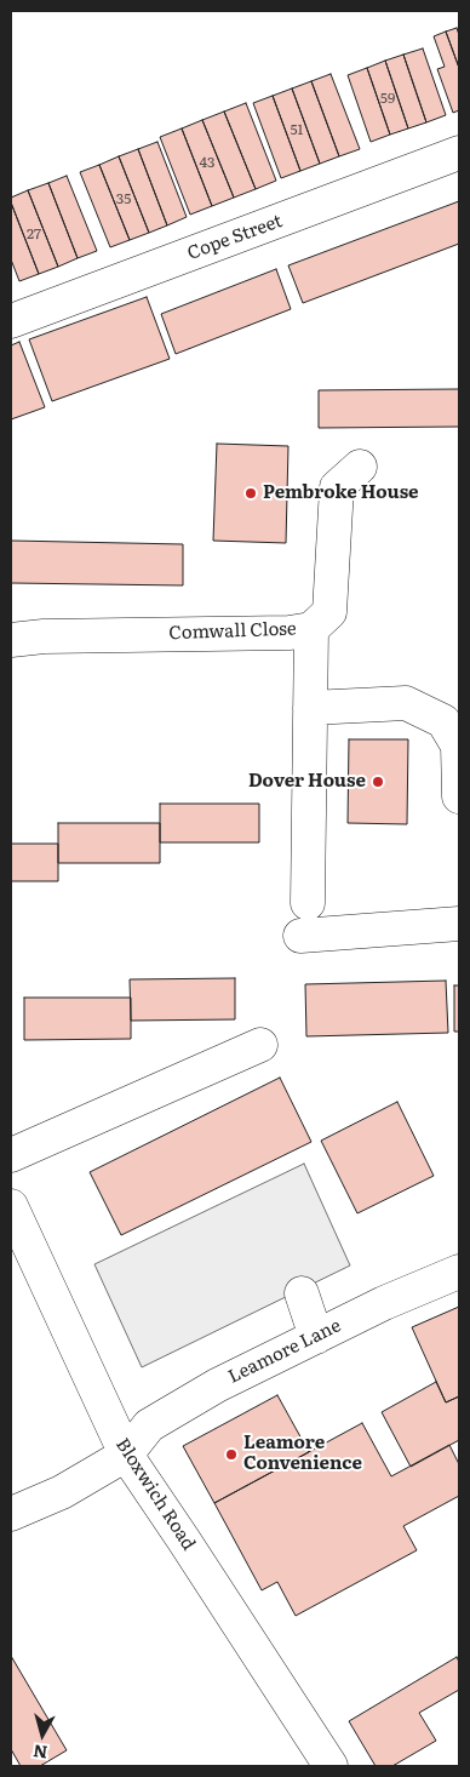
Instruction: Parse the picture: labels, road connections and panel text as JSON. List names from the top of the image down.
{
  "streets": {
    "street": [
      "Cope Street",
      "Comwall Close",
      "Leamore Lane",
      "Bloxwich Road"
    ]
  },
  "crossings": [
    ["Leamore Lane", "Bloxwich Road"]
  ],
  "places": ["Pembroke House", "Dover House", "Leamore Convenience"],
  "house_numbers": [
    "59",
    "51",
    "43",
    "35",
    "27"
  ],
  "north": "bottom"
}
